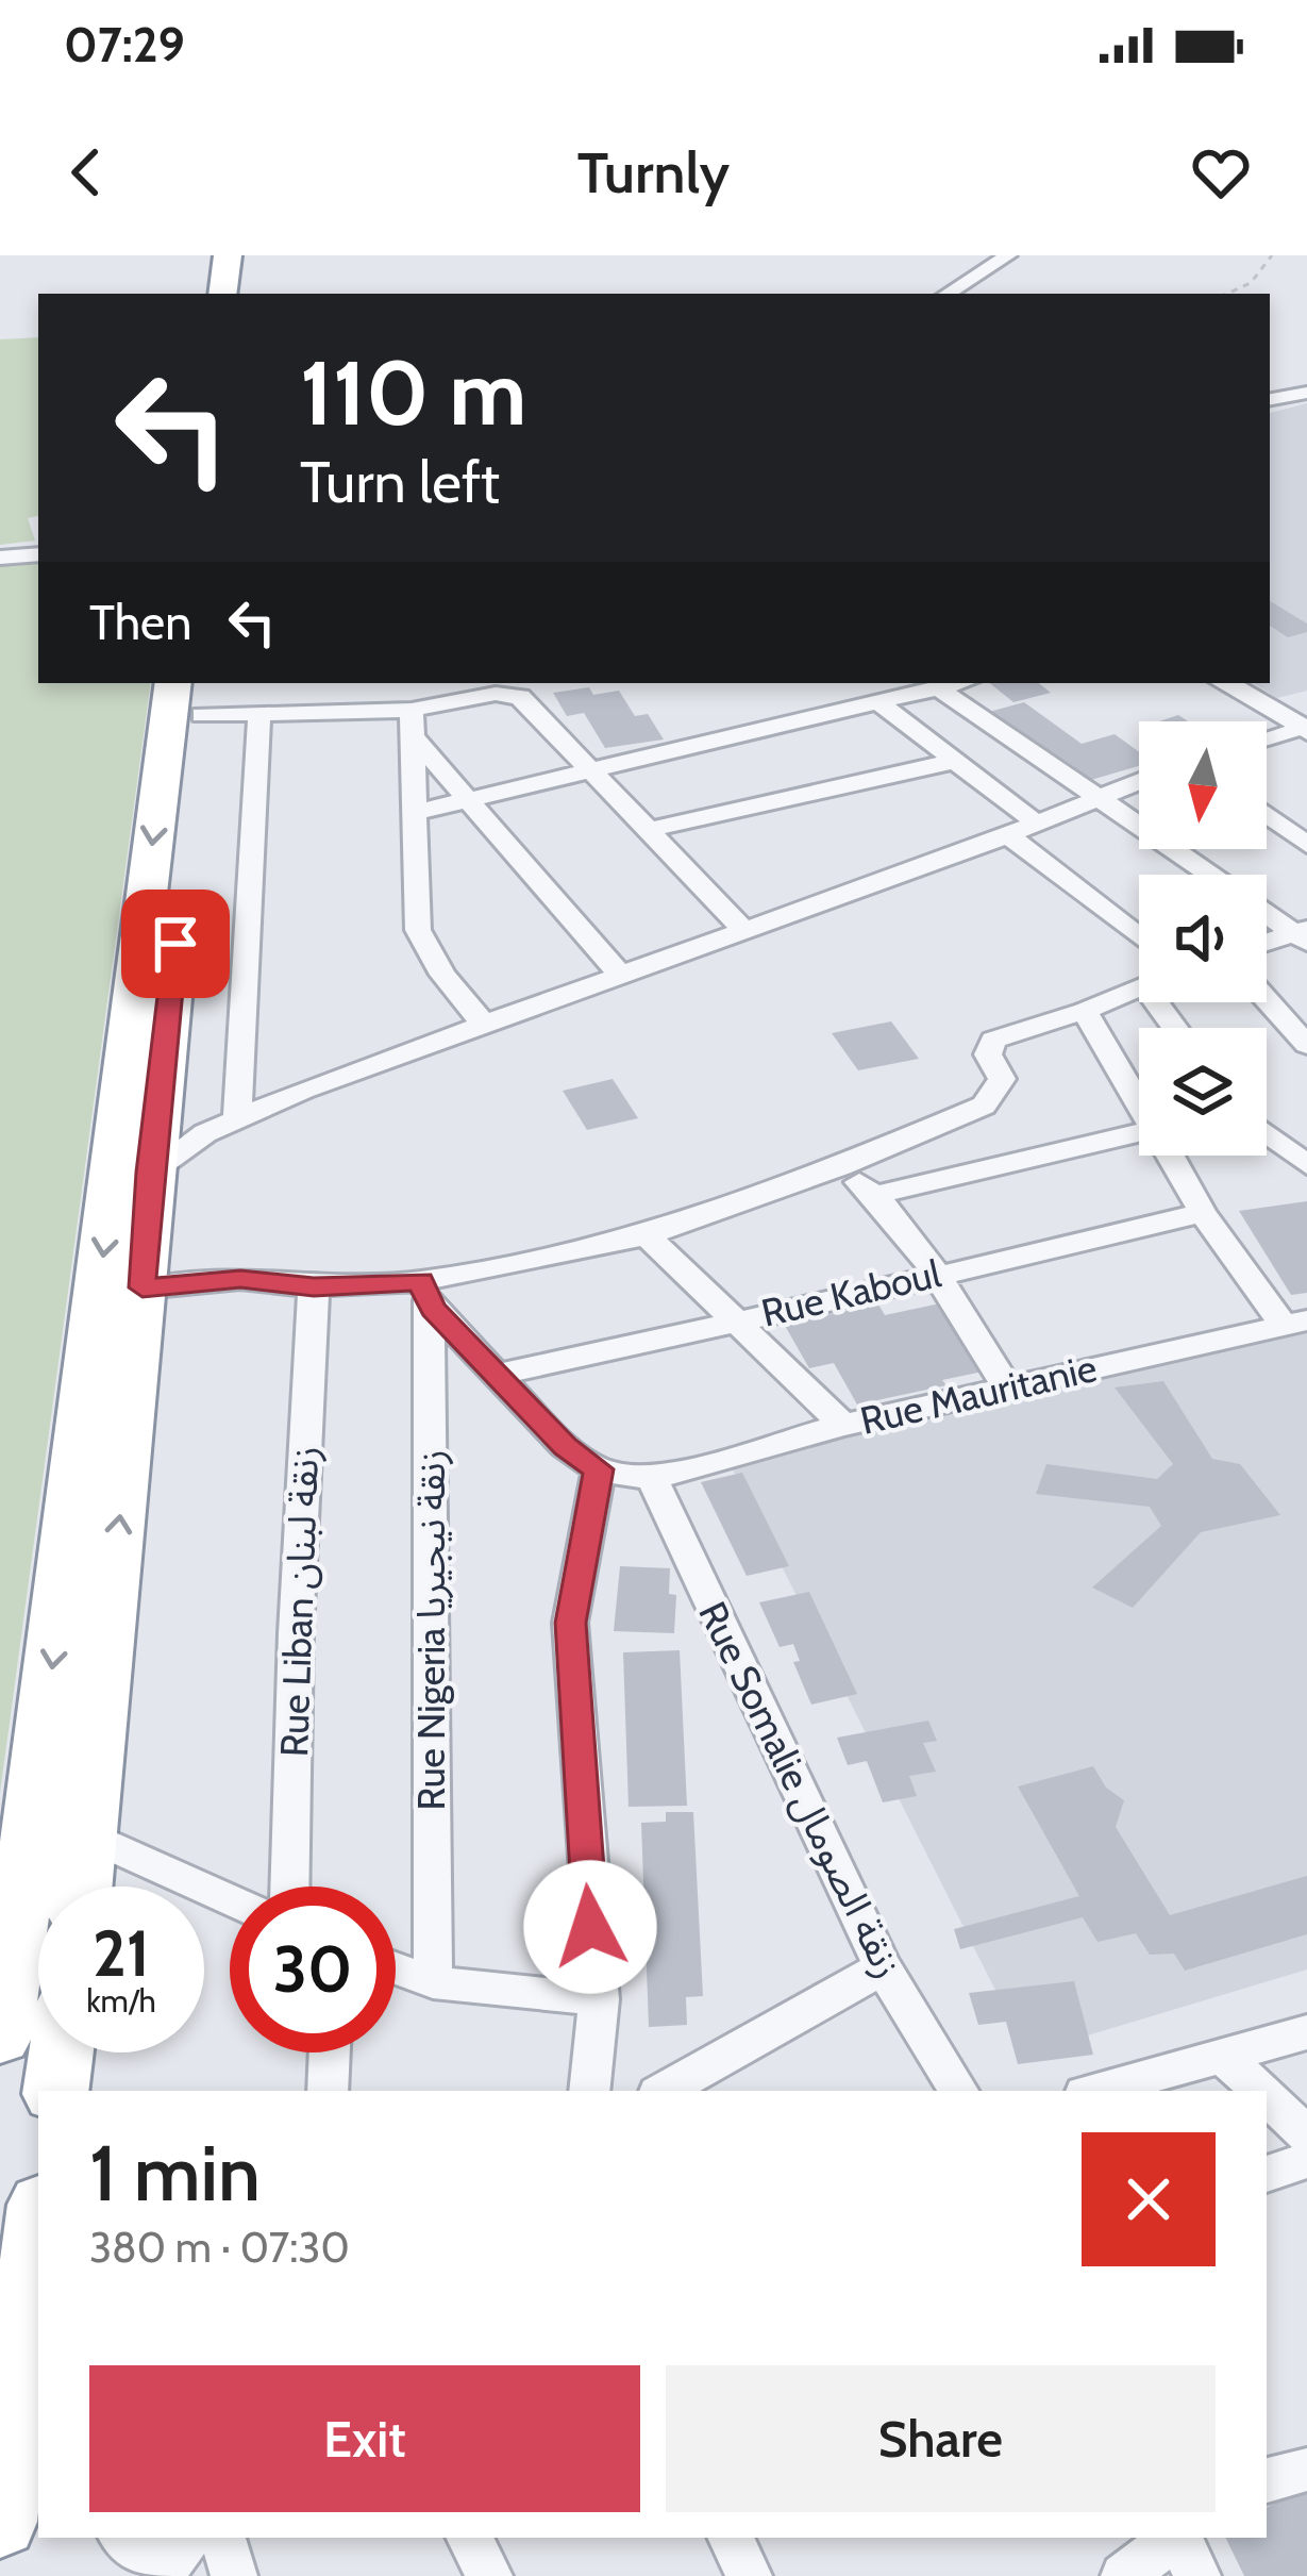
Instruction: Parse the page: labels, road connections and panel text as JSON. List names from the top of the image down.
{
  "streets": {
    "street": [
      "Rue Kaboul",
      "Rue Mauritanie",
      "Rue Liban زنقة لبنان",
      "Rue Nigeria زنقة نيجيريا",
      "Rue Somalie زنقة الصومال"
    ]
  },
  "crossings": [
    ["Rue Mauritanie", "Rue Somalie زنقة الصومال"]
  ],
  "north": "bottom",
  "page": {
    "status": "07:29",
    "header": "Turnly",
    "turn": ["110 m", "Turn left"],
    "then": "Then",
    "speed": "21 km/h",
    "limit": "30",
    "heading": ["1 min", "380 m · 07:30"],
    "buttons": ["Exit", "Share"]
  }
}
